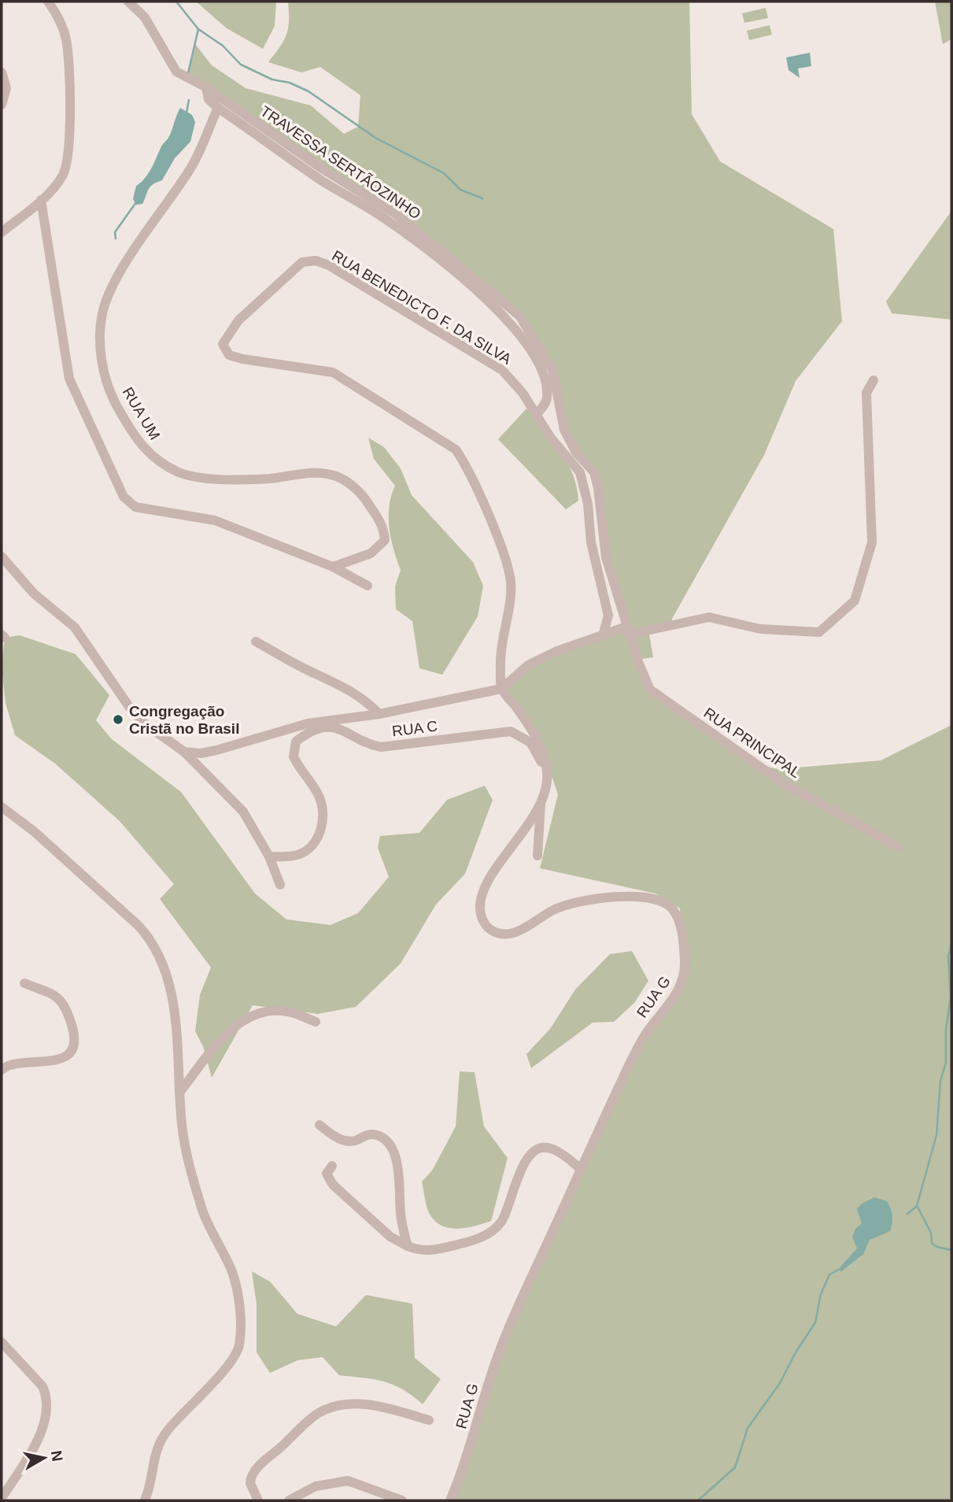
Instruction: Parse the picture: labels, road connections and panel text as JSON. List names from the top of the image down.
{
  "streets": {
    "street": [
      "TRAVESSA SERTÃOZINHO",
      "RUA BENEDICTO F. DA SILVA",
      "RUA UM",
      "RUA C",
      "RUA PRINCIPAL",
      "RUA G"
    ]
  },
  "crossings": [
    ["TRAVESSA SERTÃOZINHO", "RUA PRINCIPAL"],
    ["RUA BENEDICTO F. DA SILVA", "RUA G"],
    ["RUA C", "RUA G"]
  ],
  "places": ["Congregação Cristã no Brasil"],
  "north": "right"
}
